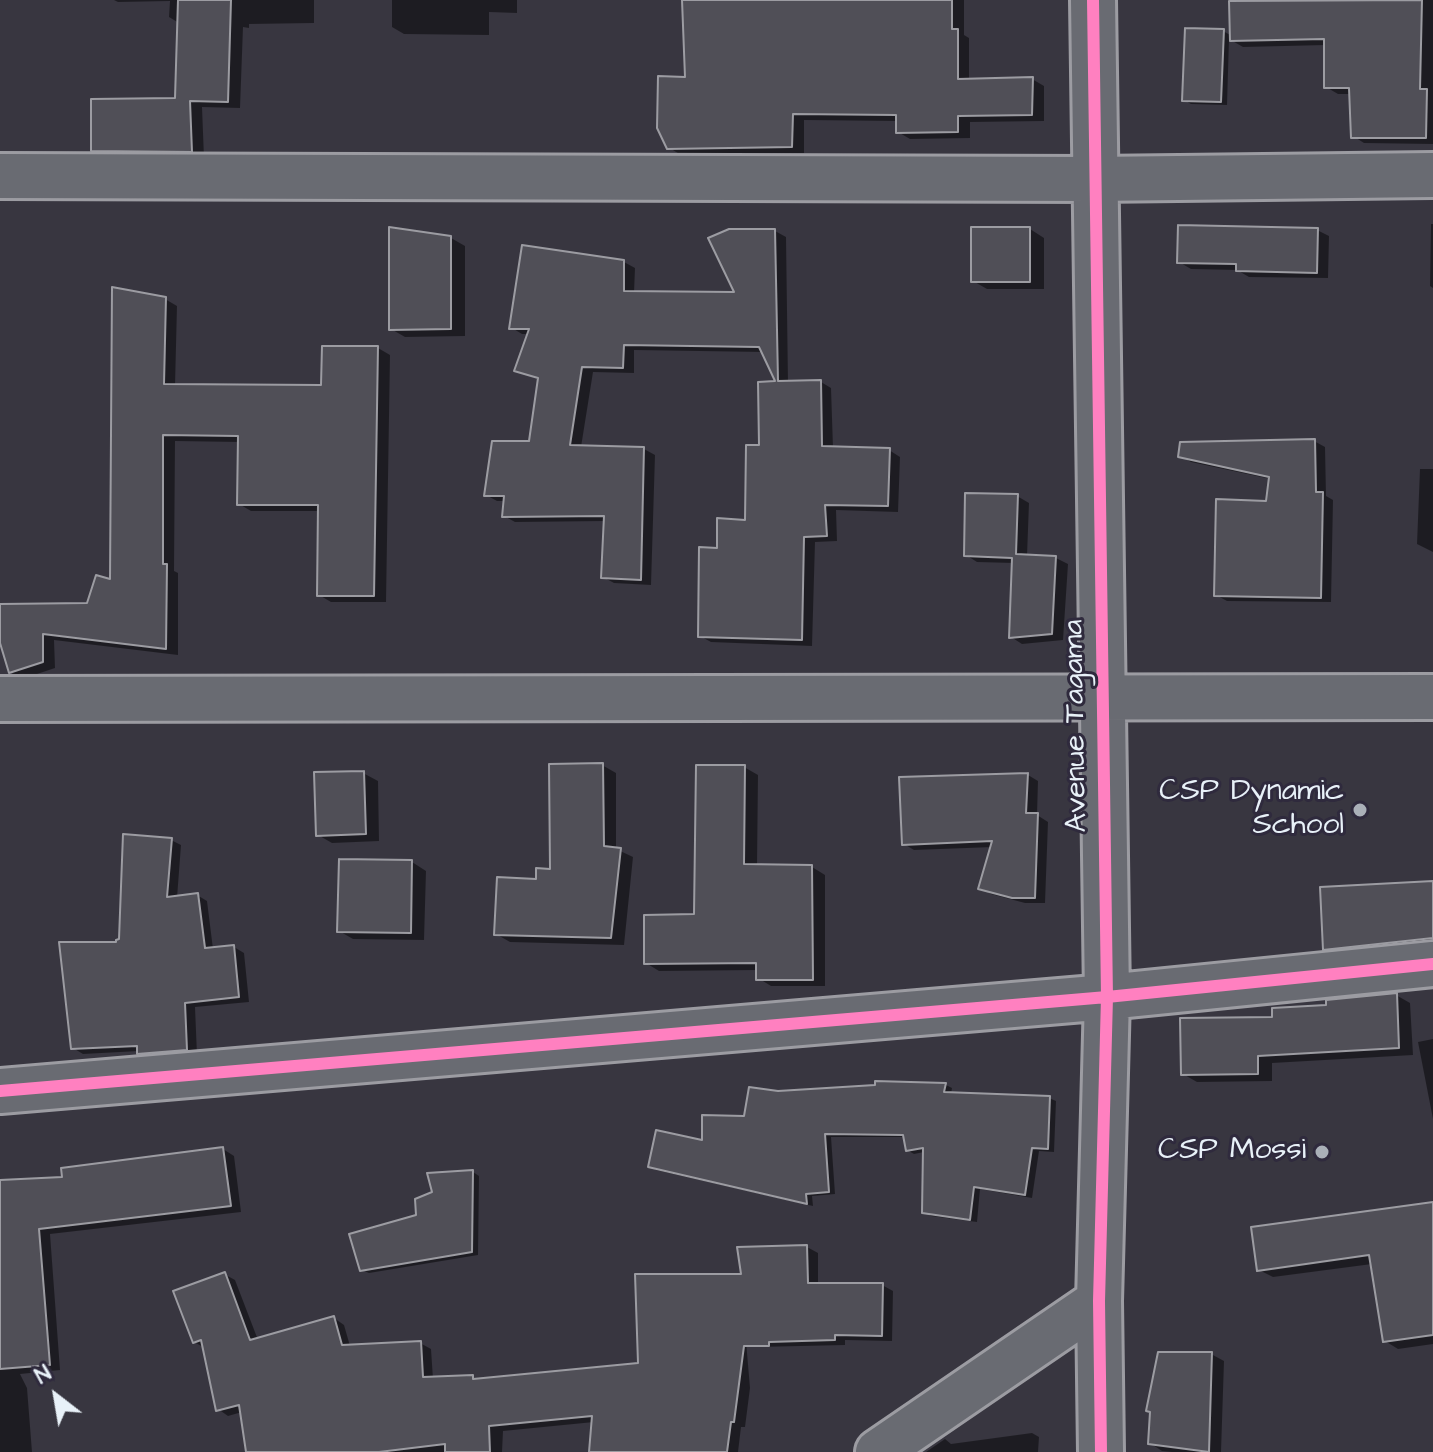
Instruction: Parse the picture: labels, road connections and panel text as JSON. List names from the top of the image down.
{
  "streets": {
    "street": ["Avenue Tagama"]
  },
  "places": ["CSP Dynamic School", "CSP Mossi"],
  "north": "top left"
}
